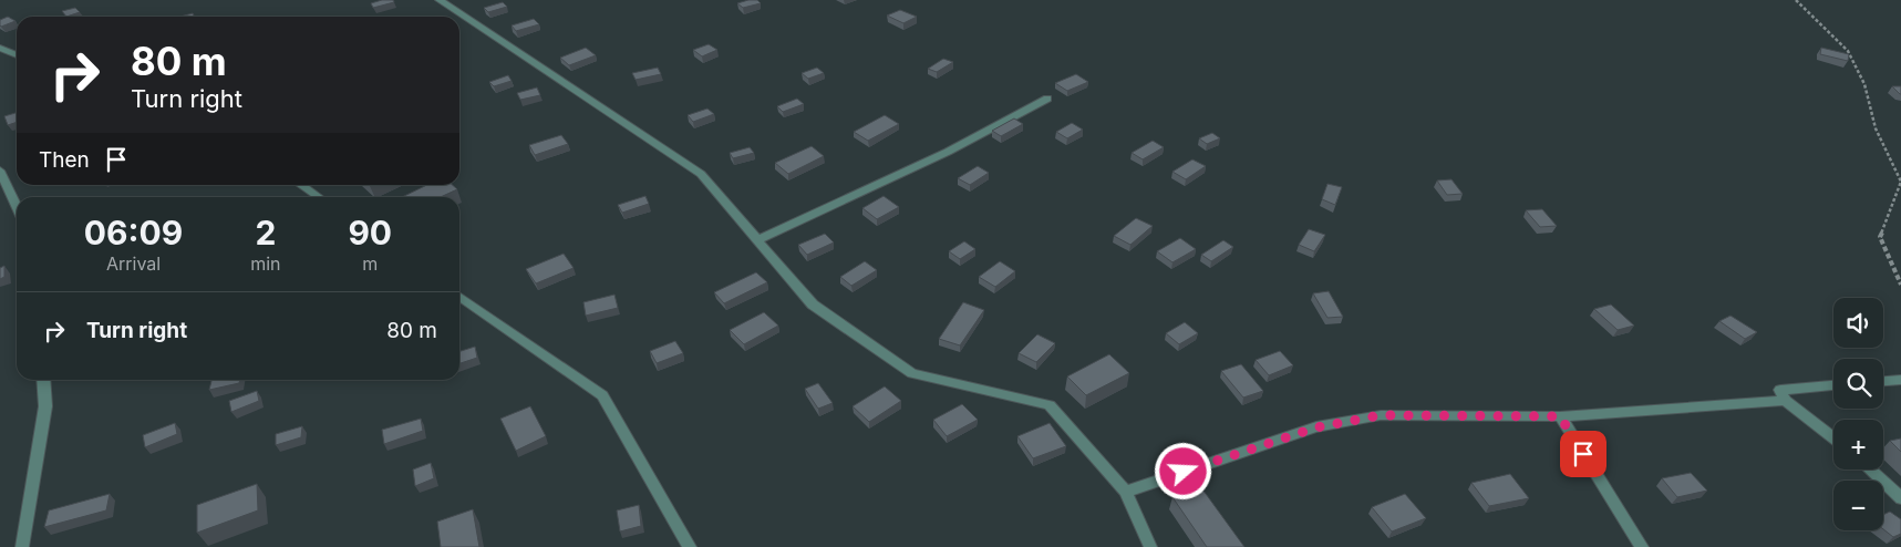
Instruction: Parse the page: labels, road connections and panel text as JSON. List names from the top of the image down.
{
  "page": {
    "turn": ["80 m", "Turn right"],
    "then": "Then",
    "eta": [
      "06:09",
      "Arrival",
      "2",
      "min",
      "90",
      "m"
    ],
    "list": [
      {
        "name": "Turn right",
        "value": "80 m"
      }
    ],
    "map_buttons": ["+", "−"]
  }
}
